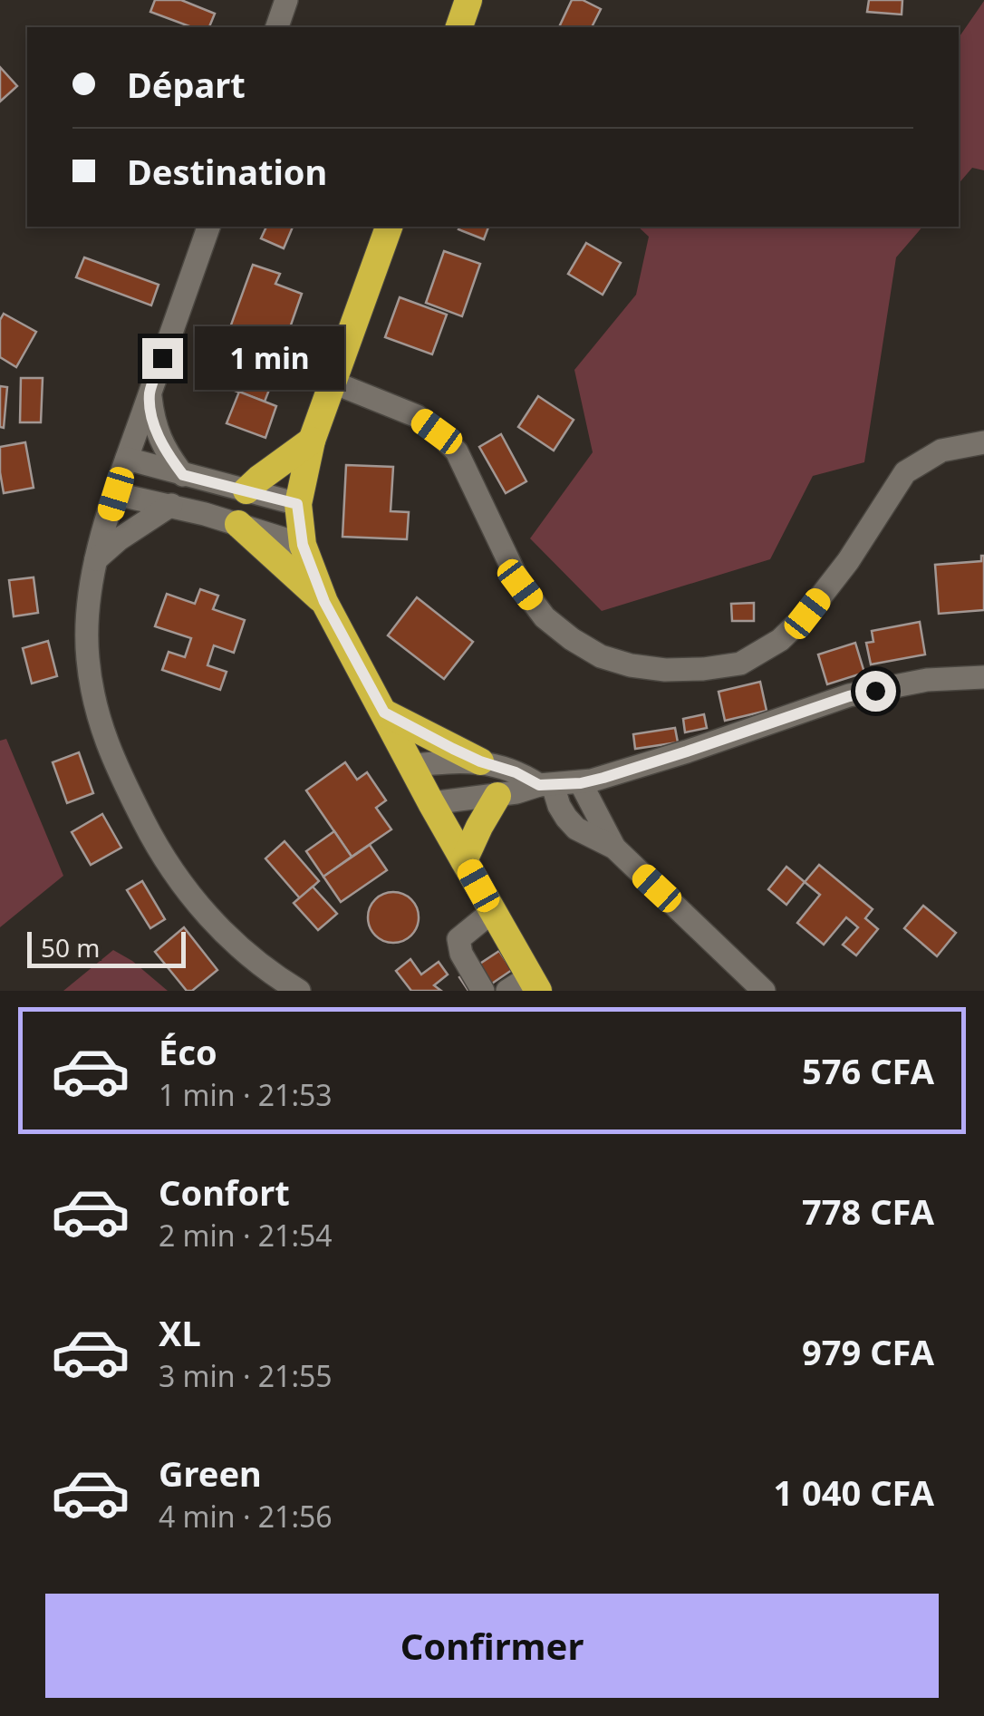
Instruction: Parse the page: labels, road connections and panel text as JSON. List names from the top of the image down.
{
  "scale_bar": "50 m",
  "page": {
    "banner": ["Départ", "Destination"],
    "bubble": "1 min",
    "scale": "50 m",
    "list": [
      {
        "name": "Éco",
        "note": "1 min · 21:53",
        "value": "576 CFA"
      },
      {
        "name": "Confort",
        "note": "2 min · 21:54",
        "value": "778 CFA"
      },
      {
        "name": "XL",
        "note": "3 min · 21:55",
        "value": "979 CFA"
      },
      {
        "name": "Green",
        "note": "4 min · 21:56",
        "value": "1 040 CFA"
      }
    ],
    "buttons": "Confirmer"
  }
}
